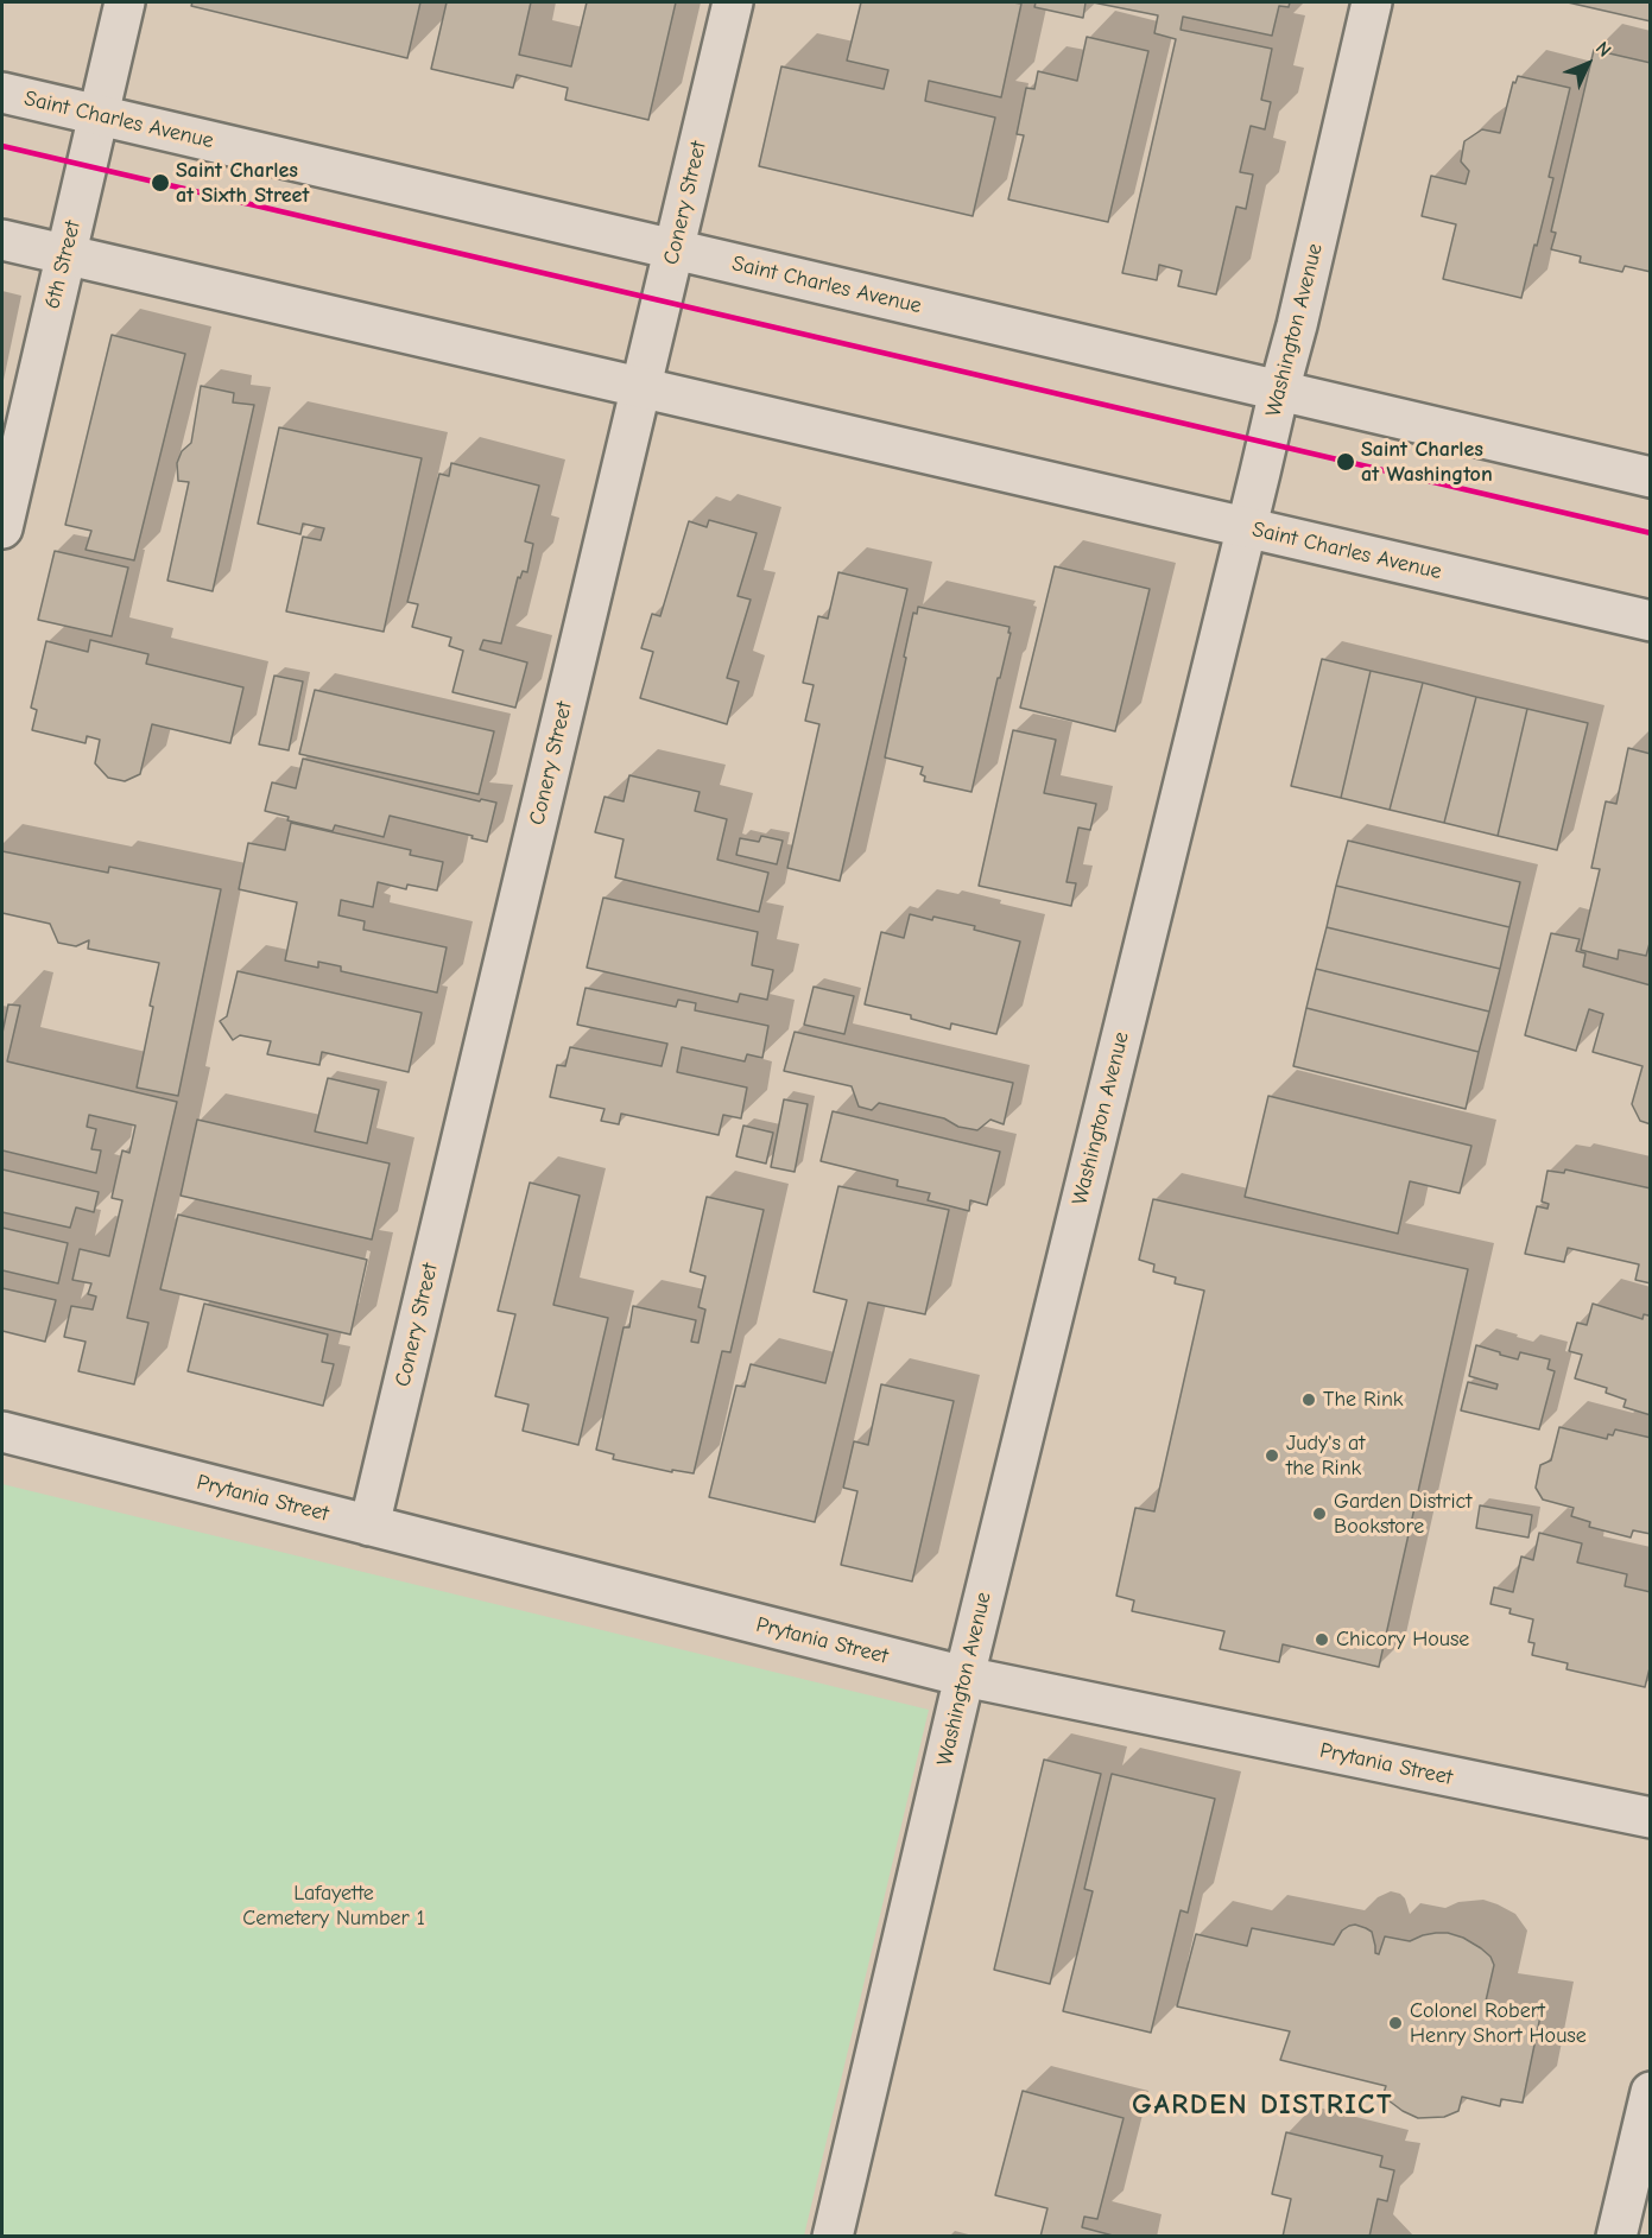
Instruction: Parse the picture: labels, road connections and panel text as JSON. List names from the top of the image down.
{
  "streets": {
    "street": [
      "Saint Charles Avenue",
      "Conery Street",
      "6th Street",
      "Washington Avenue",
      "Prytania Street"
    ]
  },
  "crossings": [
    ["Saint Charles Avenue", "Conery Street"],
    ["Saint Charles Avenue", "6th Street"],
    ["Saint Charles Avenue", "Washington Avenue"],
    ["Conery Street", "Prytania Street"],
    ["Washington Avenue", "Prytania Street"]
  ],
  "districts": ["GARDEN DISTRICT"],
  "parks": ["Lafayette Cemetery Number 1"],
  "places": [
    "Saint Charles at Sixth Street",
    "Saint Charles at Washington",
    "The Rink",
    "Judy's at the Rink",
    "Garden District Bookstore",
    "Chicory House",
    "Colonel Robert Henry Short House"
  ],
  "north": "top right"
}
